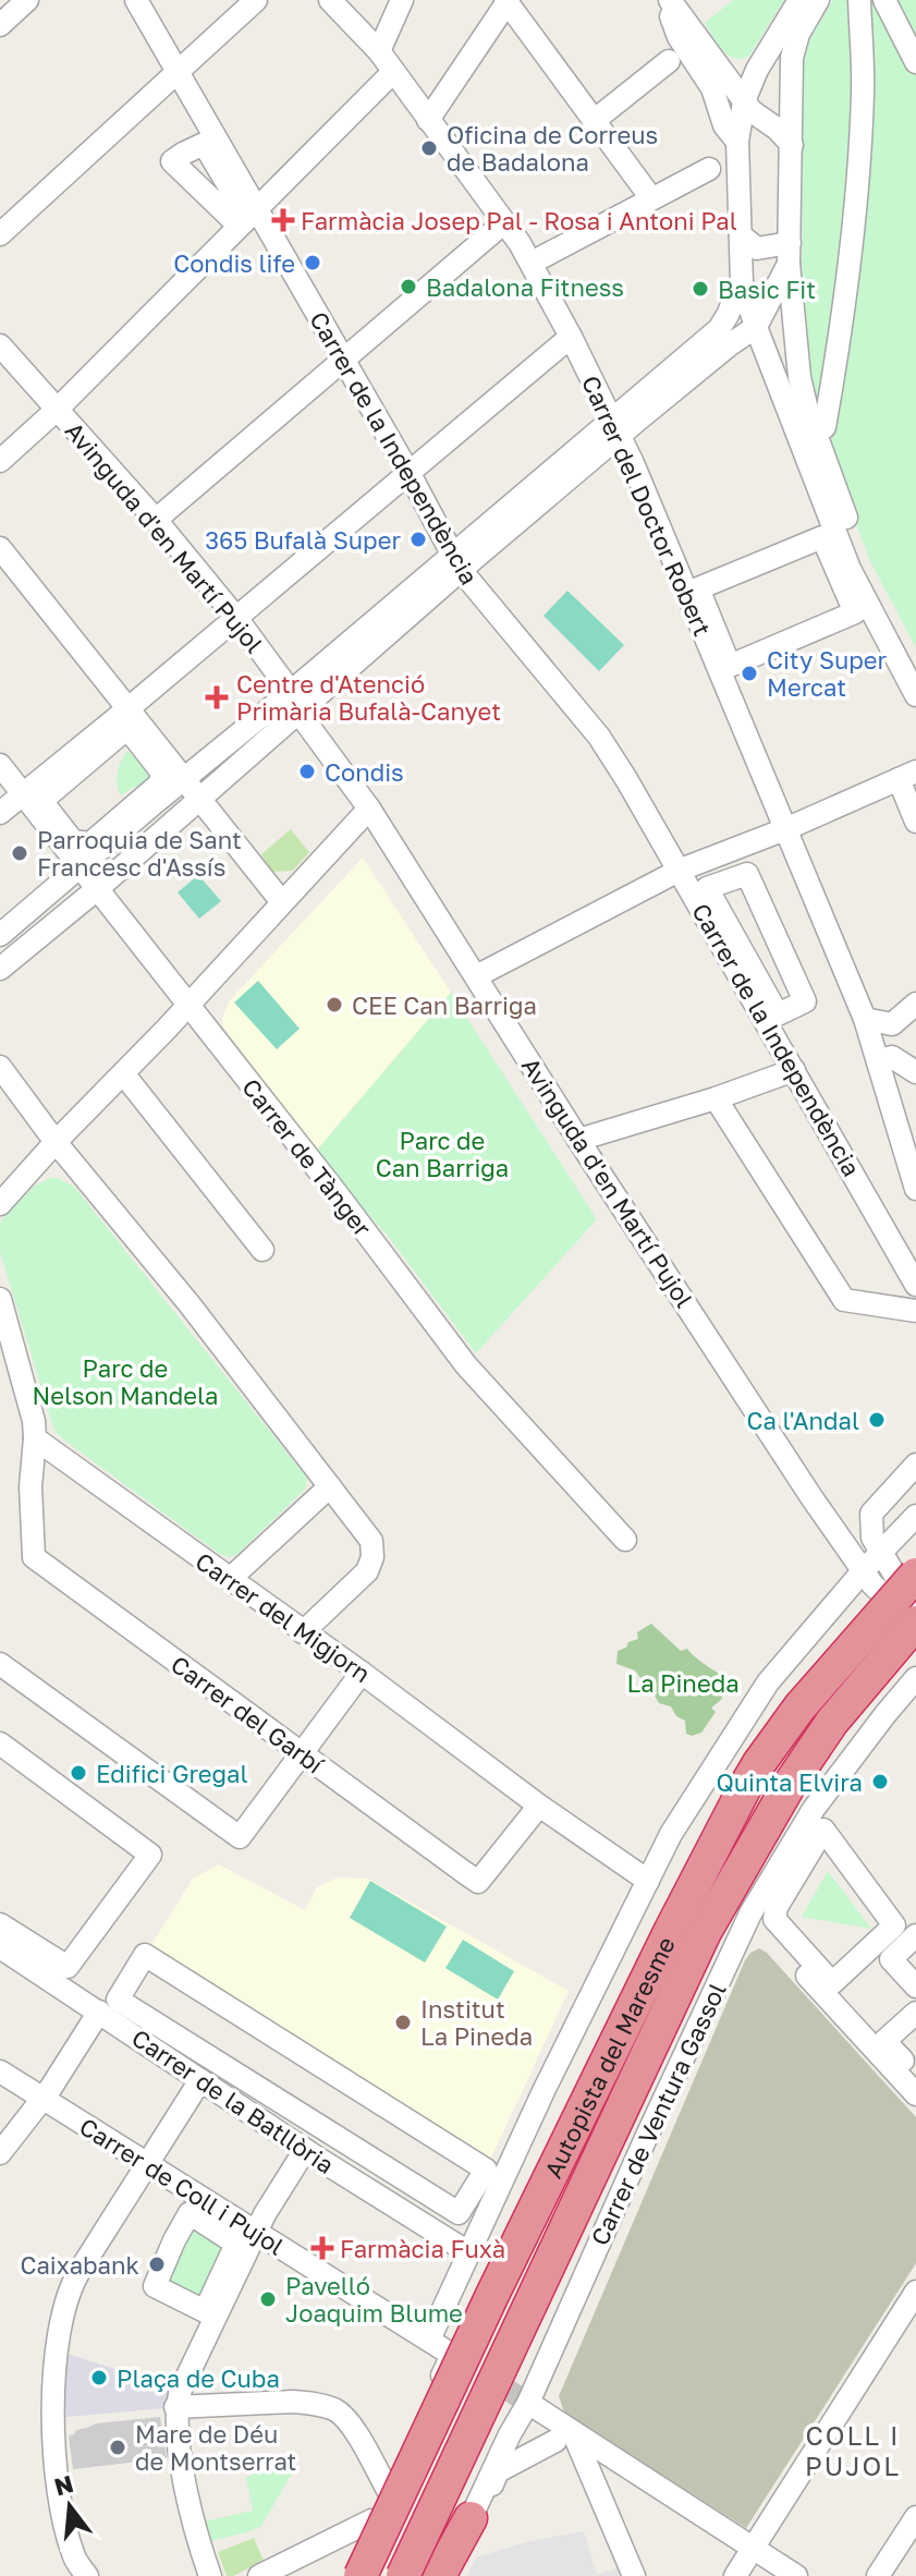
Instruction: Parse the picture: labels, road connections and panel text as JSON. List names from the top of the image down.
{
  "streets": {
    "highway": ["Autopista del Maresme"],
    "street": [
      "Carrer de la Independència",
      "Carrer del Doctor Robert",
      "Avinguda d'en Martí Pujol",
      "Carrer de Tànger",
      "Carrer del Migjorn",
      "Carrer del Garbí",
      "Carrer de la Batllòria",
      "Carrer de Ventura Gassol",
      "Carrer de Coll i Pujol"
    ]
  },
  "crossings": [
    ["Avinguda d'en Martí Pujol", "Autopista del Maresme"],
    ["Carrer del Migjorn", "Carrer del Garbí"]
  ],
  "districts": ["COLL I PUJOL"],
  "parks": ["Parc de Can Barriga", "Parc de Nelson Mandela", "La Pineda"],
  "places": {
    "other": [
      "Oficina de Correus de Badalona",
      "Condis life",
      "Badalona Fitness",
      "Basic Fit",
      "365 Bufalà Super",
      "City Super Mercat",
      "Condis",
      "Parroquia de Sant Francesc d'Assís",
      "CEE Can Barriga",
      "Ca l'Andal",
      "Edifici Gregal",
      "Quinta Elvira",
      "Institut La Pineda",
      "Caixabank",
      "Pavelló Joaquim Blume",
      "Plaça de Cuba",
      "Mare de Déu de Montserrat"
    ],
    "health": ["Farmàcia Josep Pal - Rosa i Antoni Pal", "Centre d'Atenció Primària Bufalà-Canyet", "Farmàcia Fuxà"]
  },
  "north": "top"
}
